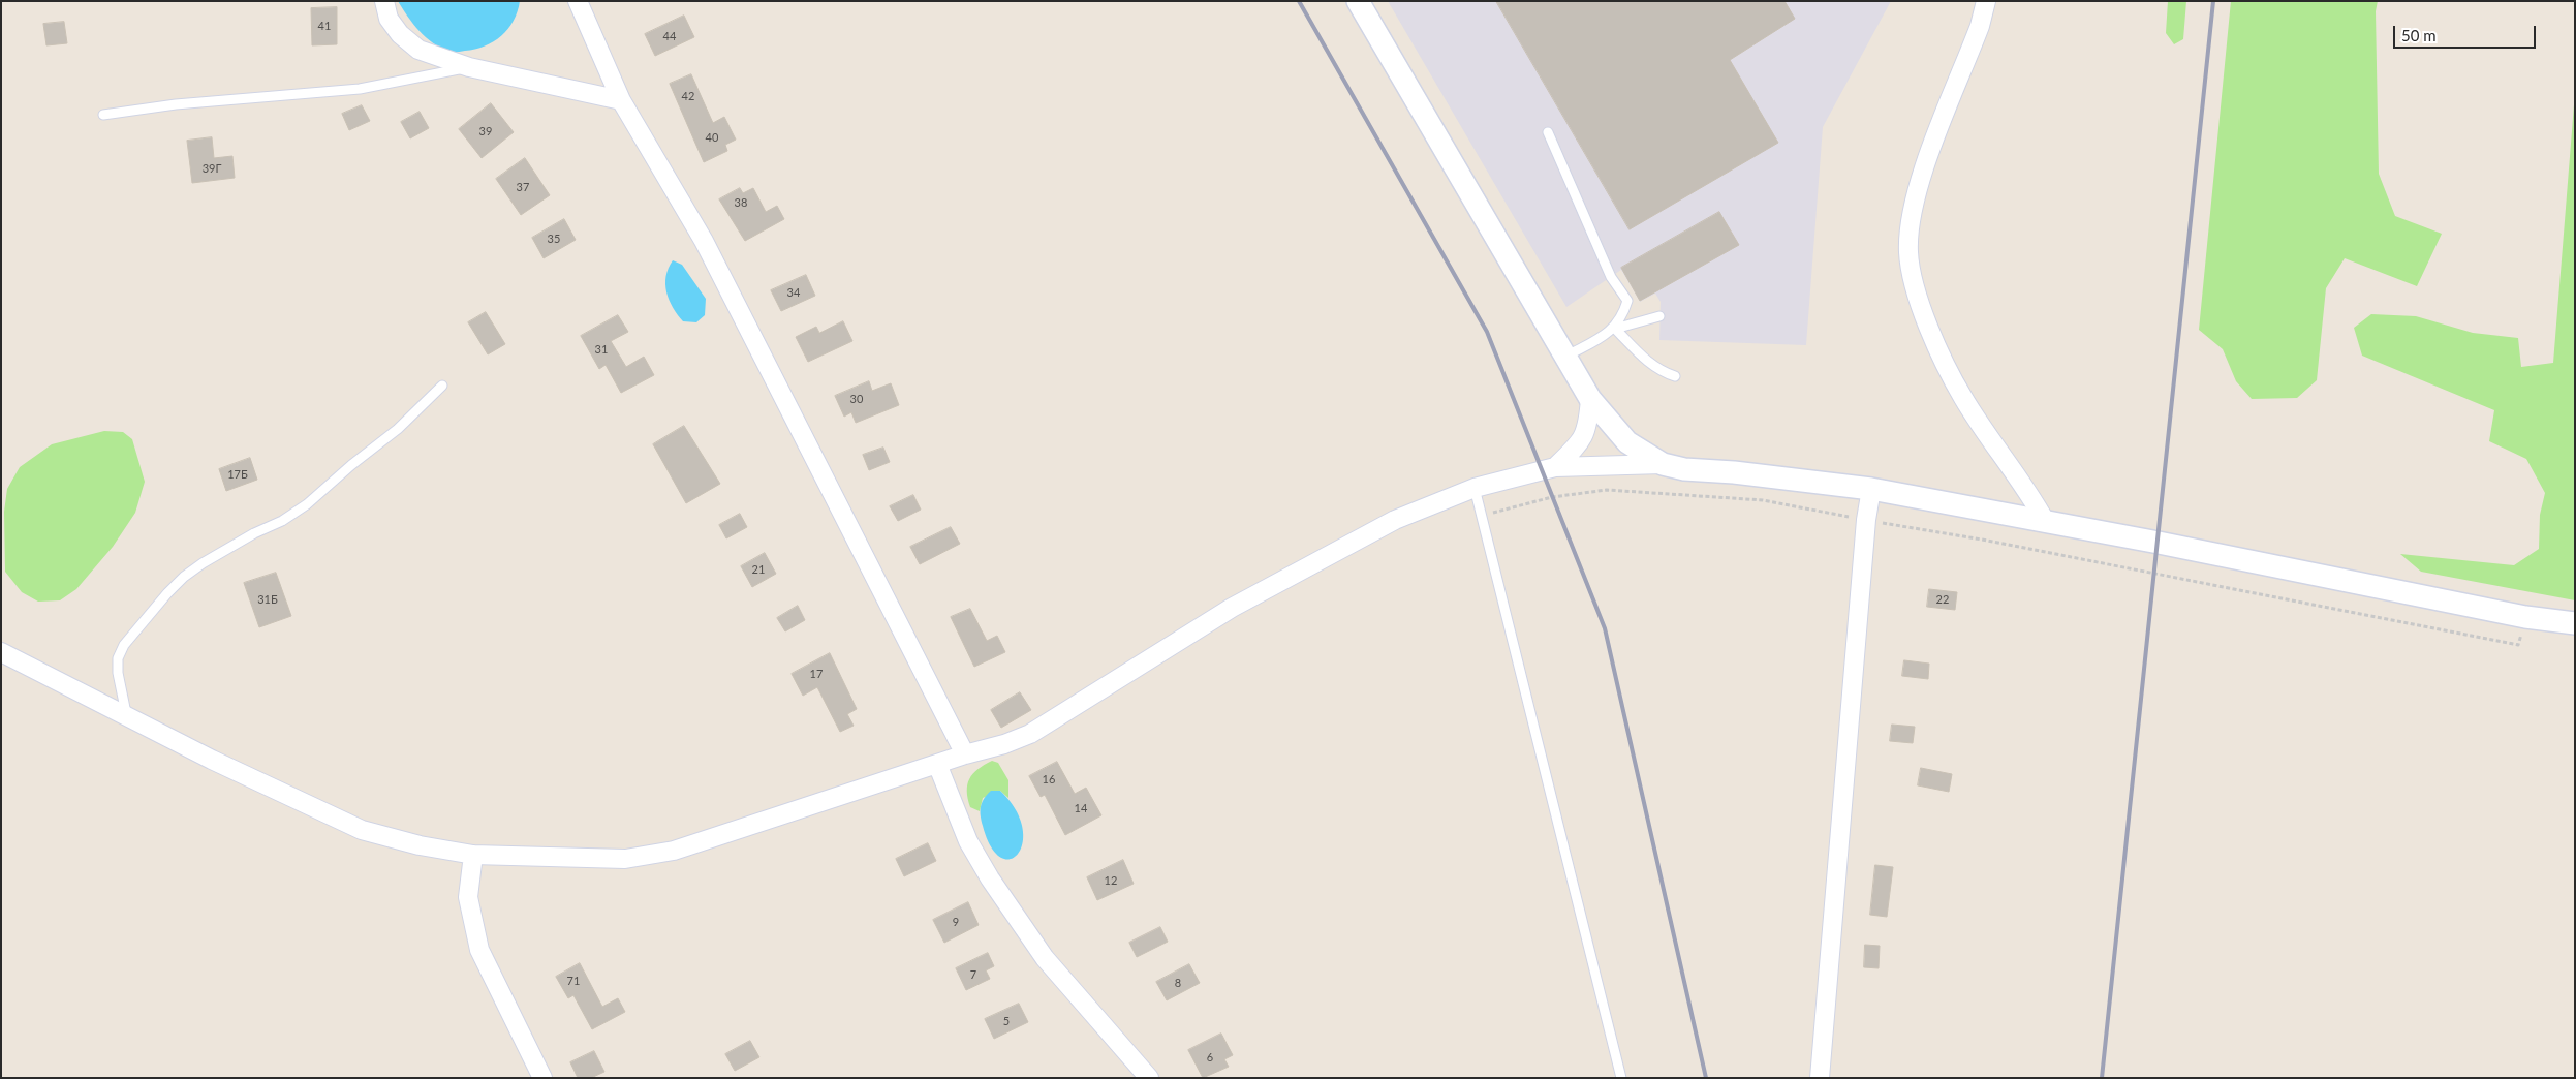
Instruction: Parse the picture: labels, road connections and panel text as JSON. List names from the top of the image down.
{
  "house_numbers": [
    "41",
    "44",
    "42",
    "39",
    "40",
    "39Г",
    "37",
    "38",
    "35",
    "34",
    "31",
    "30",
    "17Б",
    "21",
    "31Б",
    "22",
    "17",
    "16",
    "14",
    "12",
    "9",
    "7",
    "71",
    "8",
    "5",
    "6"
  ],
  "scale_bar": "50 m"
}
